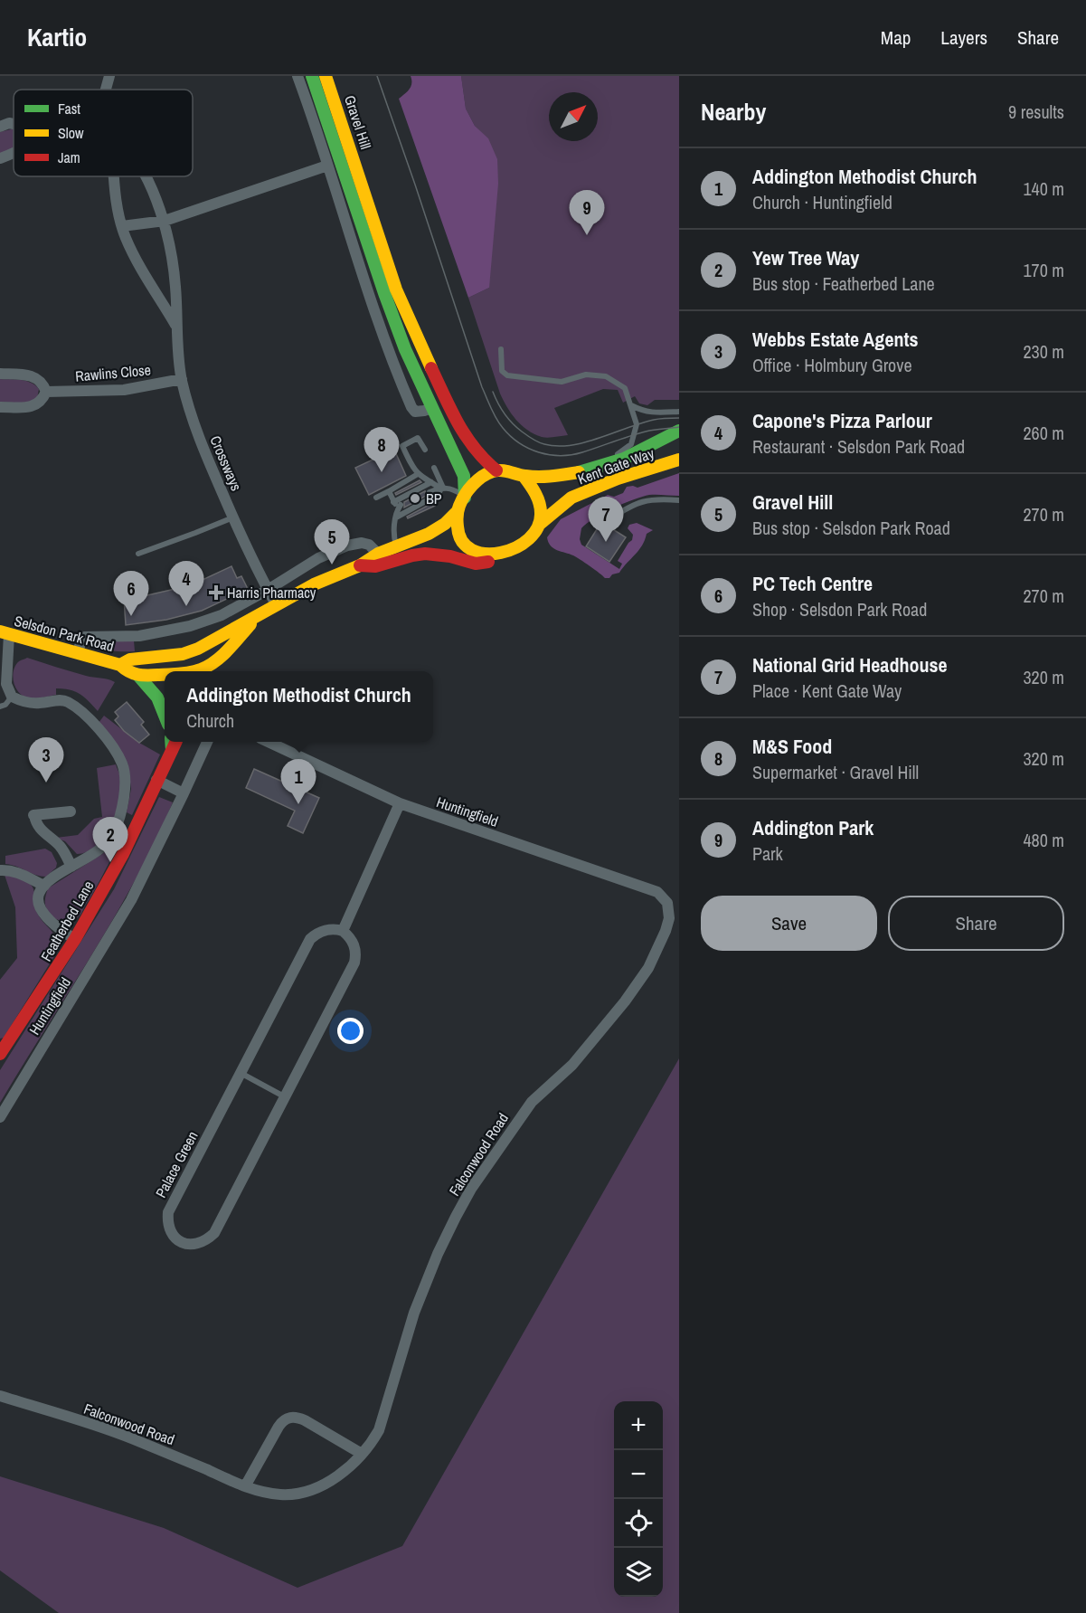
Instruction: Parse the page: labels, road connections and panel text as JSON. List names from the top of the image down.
{
  "streets": {
    "main road": [
      "Gravel Hill",
      "Kent Gate Way",
      "Selsdon Park Road",
      "Featherbed Lane"
    ],
    "street": [
      "Rawlins Close",
      "Crossways",
      "Huntingfield",
      "Falconwood Road",
      "Palace Green"
    ]
  },
  "crossings": [
    ["Gravel Hill", "Kent Gate Way"],
    ["Gravel Hill", "Selsdon Park Road"],
    ["Rawlins Close", "Crossways"],
    ["Crossways", "Selsdon Park Road"],
    ["Kent Gate Way", "Selsdon Park Road"],
    ["Huntingfield", "Falconwood Road"]
  ],
  "places": {
    "other": ["BP"],
    "health": ["Harris Pharmacy"]
  },
  "legend": ["Fast", "Slow", "Jam"],
  "north": "top right",
  "page": {
    "header": "Kartio",
    "nav": ["Map", "Layers", "Share"],
    "heading": ["Nearby", "9 results"],
    "list": [
      {
        "mark": "1",
        "name": "Addington Methodist Church",
        "note": "Church · Huntingfield",
        "value": "140 m"
      },
      {
        "mark": "2",
        "name": "Yew Tree Way",
        "note": "Bus stop · Featherbed Lane",
        "value": "170 m"
      },
      {
        "mark": "3",
        "name": "Webbs Estate Agents",
        "note": "Office · Holmbury Grove",
        "value": "230 m"
      },
      {
        "mark": "4",
        "name": "Capone's Pizza Parlour",
        "note": "Restaurant · Selsdon Park Road",
        "value": "260 m"
      },
      {
        "mark": "5",
        "name": "Gravel Hill",
        "note": "Bus stop · Selsdon Park Road",
        "value": "270 m"
      },
      {
        "mark": "6",
        "name": "PC Tech Centre",
        "note": "Shop · Selsdon Park Road",
        "value": "270 m"
      },
      {
        "mark": "7",
        "name": "National Grid Headhouse",
        "note": "Place · Kent Gate Way",
        "value": "320 m"
      },
      {
        "mark": "8",
        "name": "M&S Food",
        "note": "Supermarket · Gravel Hill",
        "value": "320 m"
      },
      {
        "mark": "9",
        "name": "Addington Park",
        "note": "Park",
        "value": "480 m"
      }
    ],
    "pins": [
      "9",
      "8",
      "7",
      "5",
      "4",
      "6",
      "3",
      "1",
      "2"
    ],
    "popup": ["Addington Methodist Church", "Church"],
    "buttons": ["Save", "Share"],
    "map_buttons": ["+", "−"]
  }
}
